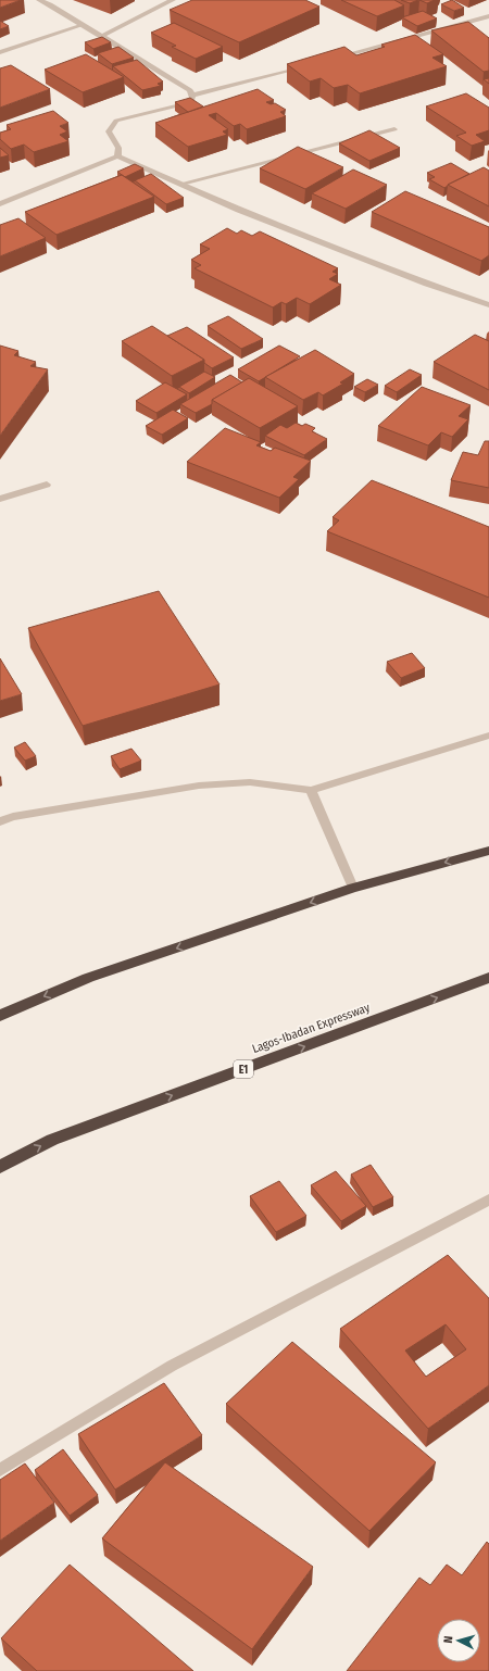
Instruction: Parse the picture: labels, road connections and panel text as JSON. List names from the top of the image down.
{
  "streets": {
    "highway": ["Lagos-Ibadan Expressway", "E1"]
  },
  "one_way": ["Lagos-Ibadan Expressway"],
  "north": "left"
}
